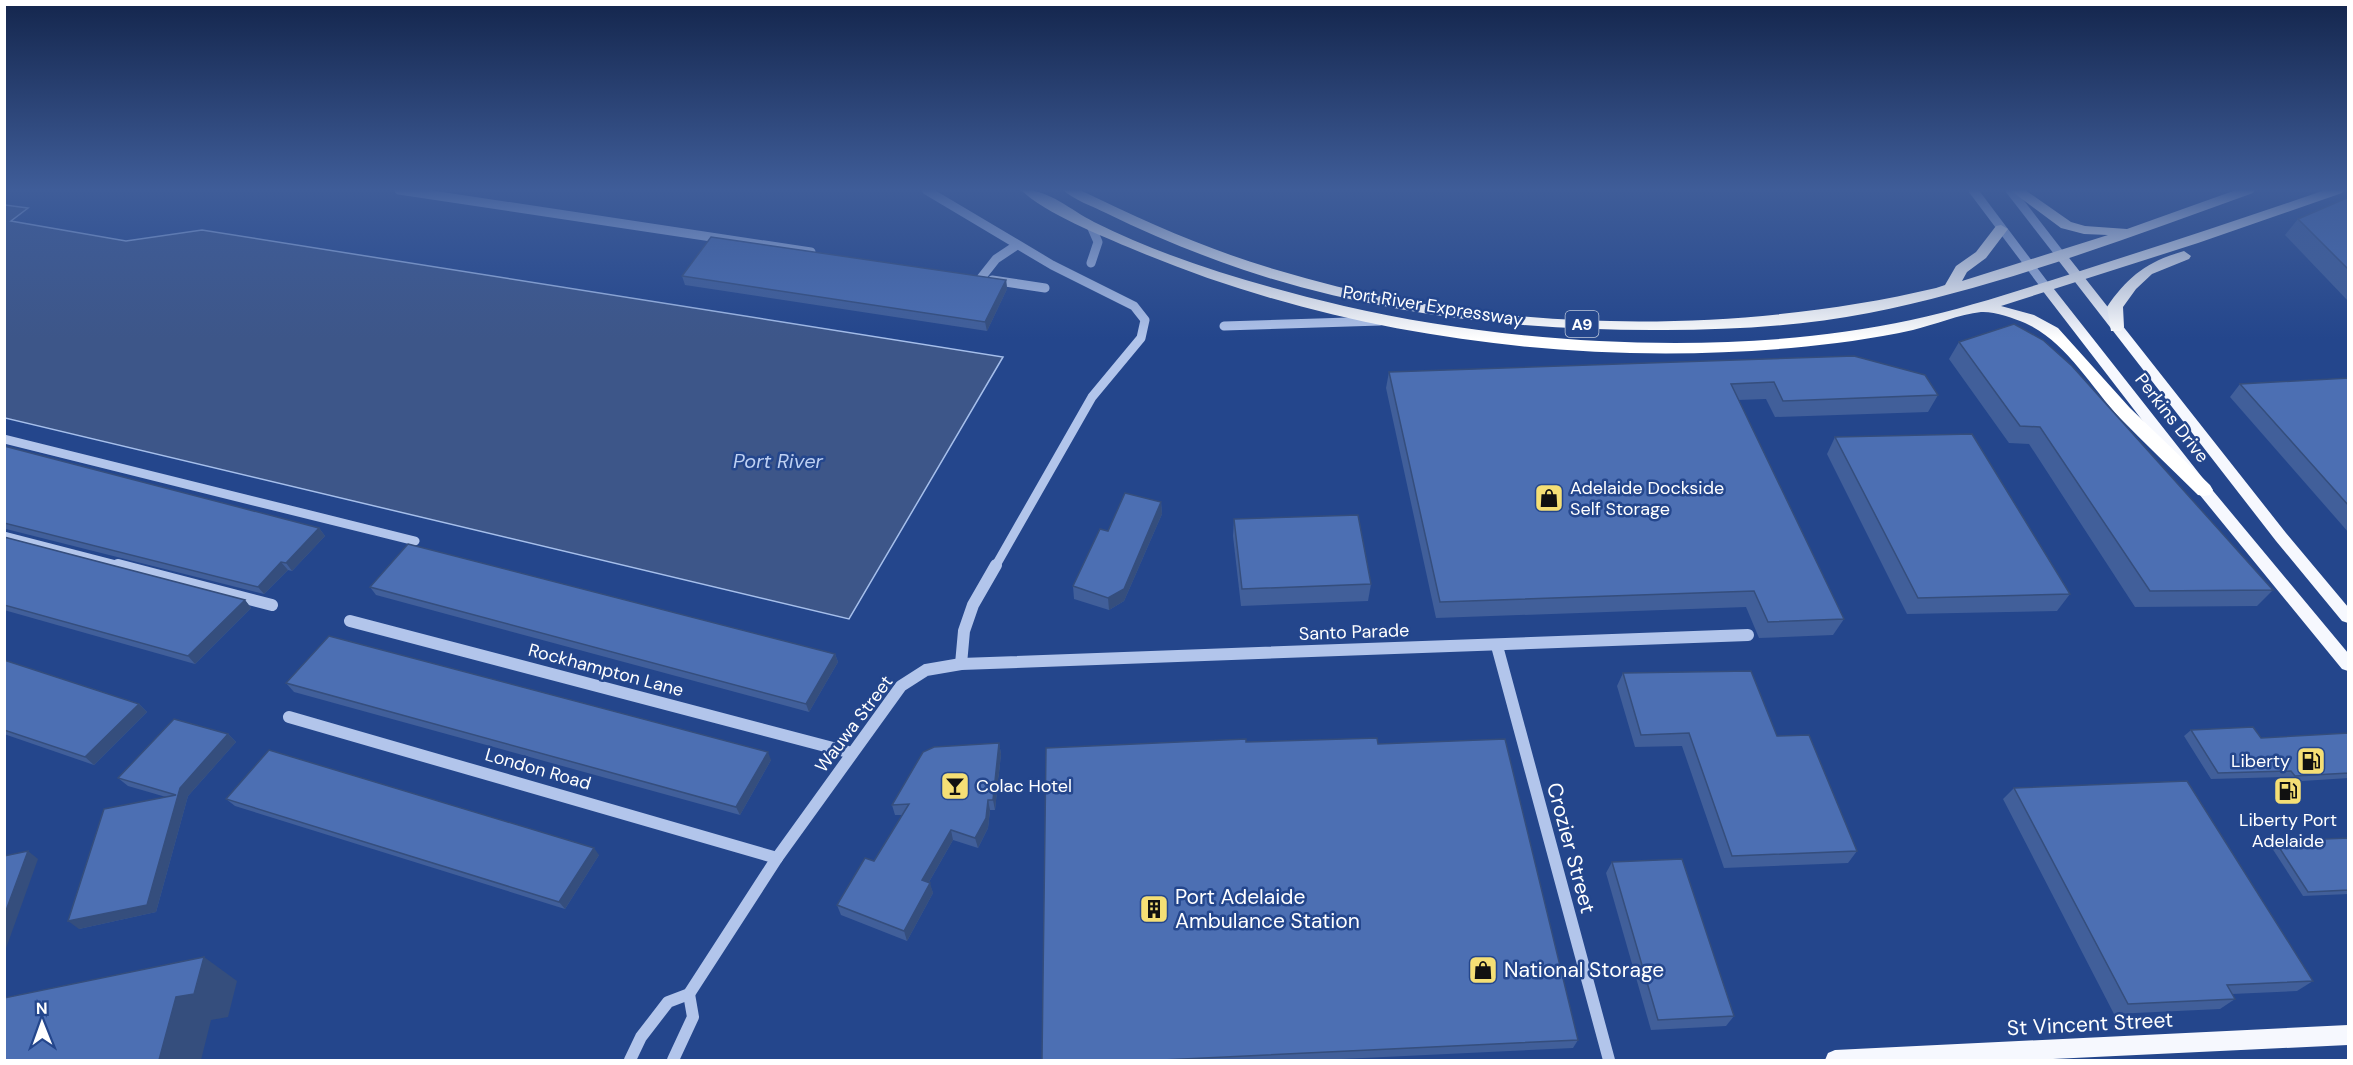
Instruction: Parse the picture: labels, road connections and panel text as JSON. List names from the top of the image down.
{
  "streets": {
    "highway": ["Port River Expressway", "A9"],
    "main road": ["Perkins Drive", "St Vincent Street"],
    "street": [
      "Santo Parade",
      "Rockhampton Lane",
      "Wauwa Street",
      "London Road",
      "Crozier Street"
    ]
  },
  "crossings": [
    ["Port River Expressway", "Perkins Drive"],
    ["Santo Parade", "Wauwa Street"],
    ["Santo Parade", "Crozier Street"],
    ["Rockhampton Lane", "Wauwa Street"],
    ["Wauwa Street", "London Road"]
  ],
  "water": ["Port River"],
  "places": {
    "shop": ["Adelaide Dockside Self Storage", "National Storage"],
    "fuel station": ["Liberty", "Liberty Port Adelaide"],
    "bar": ["Colac Hotel"],
    "building": ["Port Adelaide Ambulance Station"]
  },
  "north": "top"
}
